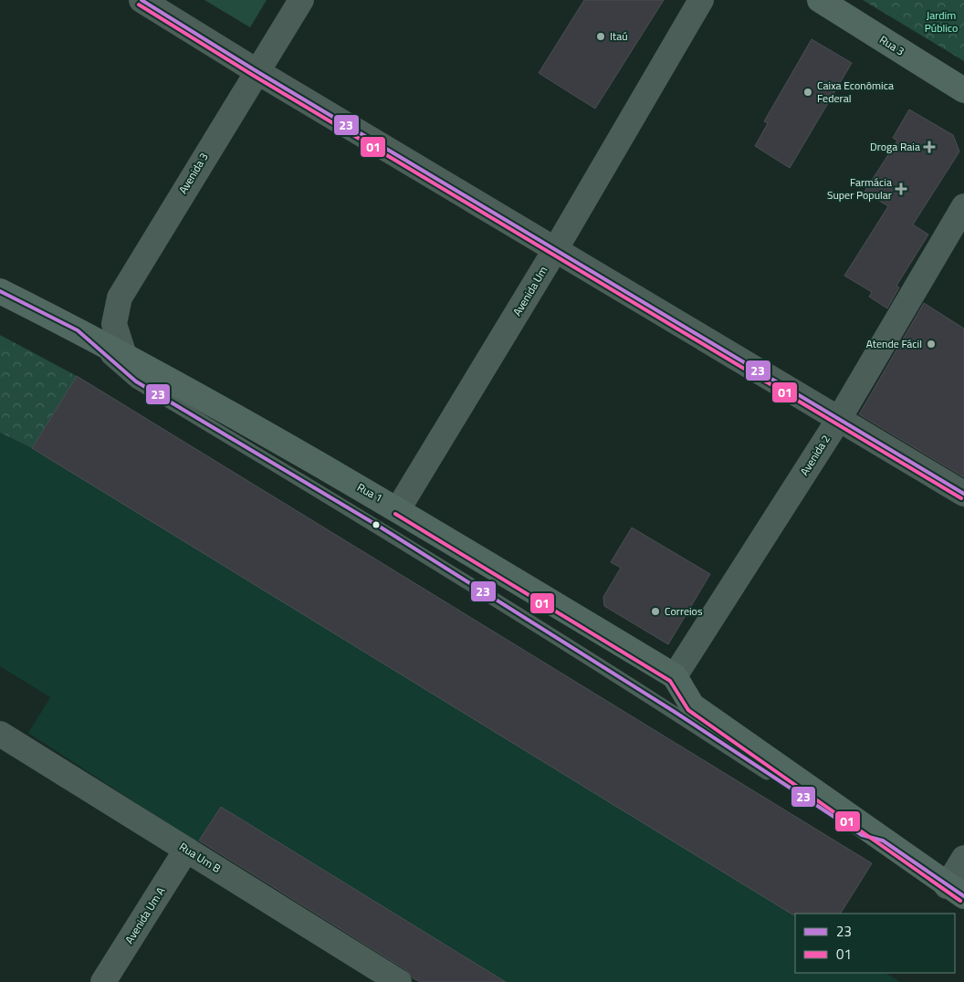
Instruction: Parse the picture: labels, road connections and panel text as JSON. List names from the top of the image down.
{
  "streets": {
    "main road": ["Rua 3", "Rua 1"],
    "street": [
      "Avenida 3",
      "Avenida Um",
      "Avenida 2",
      "Rua Um B",
      "Avenida Um A"
    ]
  },
  "crossings": [
    ["Avenida 3", "Rua 1"],
    ["Avenida Um", "Rua 1"],
    ["Avenida 2", "Rua 1"],
    ["Rua Um B", "Avenida Um A"]
  ],
  "parks": ["Jardim Público"],
  "places": {
    "other": [
      "Itaú",
      "Caixa Econômica Federal",
      "Atende Fácil",
      "Correios"
    ],
    "health": ["Droga Raia", "Farmácia Super Popular"]
  },
  "lines": ["transit line 23", "transit line 01"],
  "legend": ["23", "01"]
}
